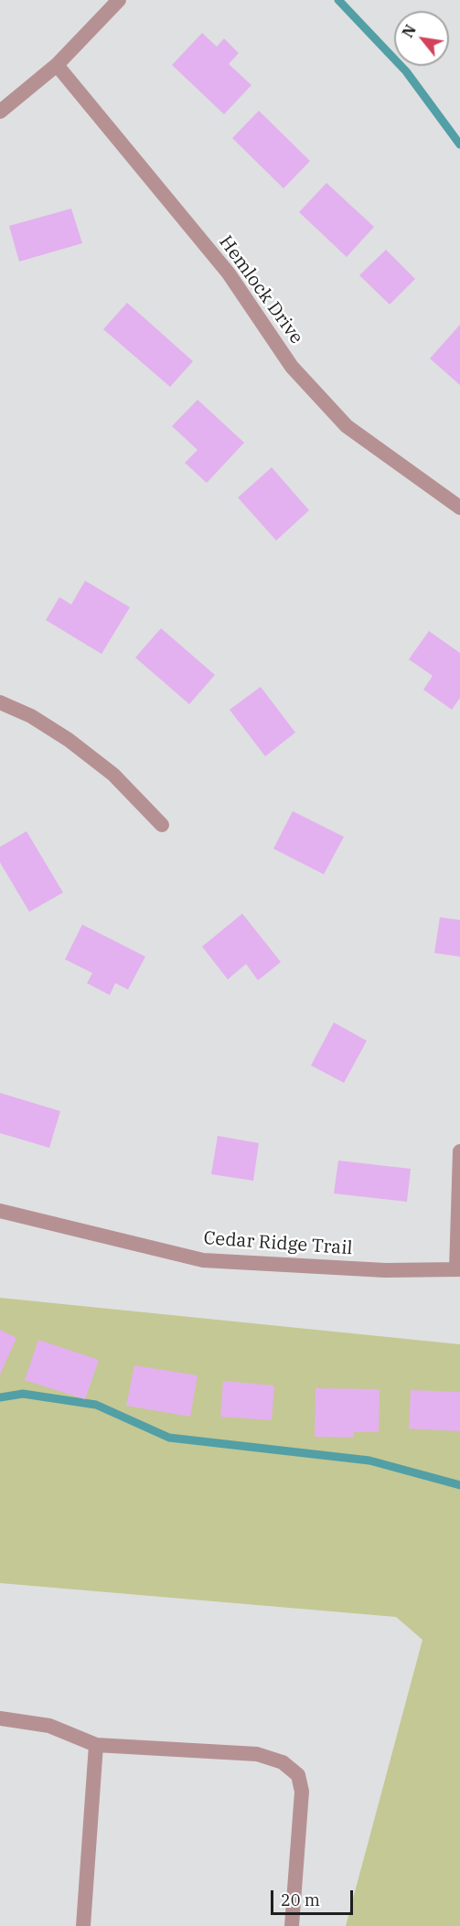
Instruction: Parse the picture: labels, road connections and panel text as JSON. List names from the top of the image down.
{
  "streets": {
    "street": ["Hemlock Drive", "Cedar Ridge Trail"]
  },
  "scale_bar": "20 m",
  "north": "top left"
}
